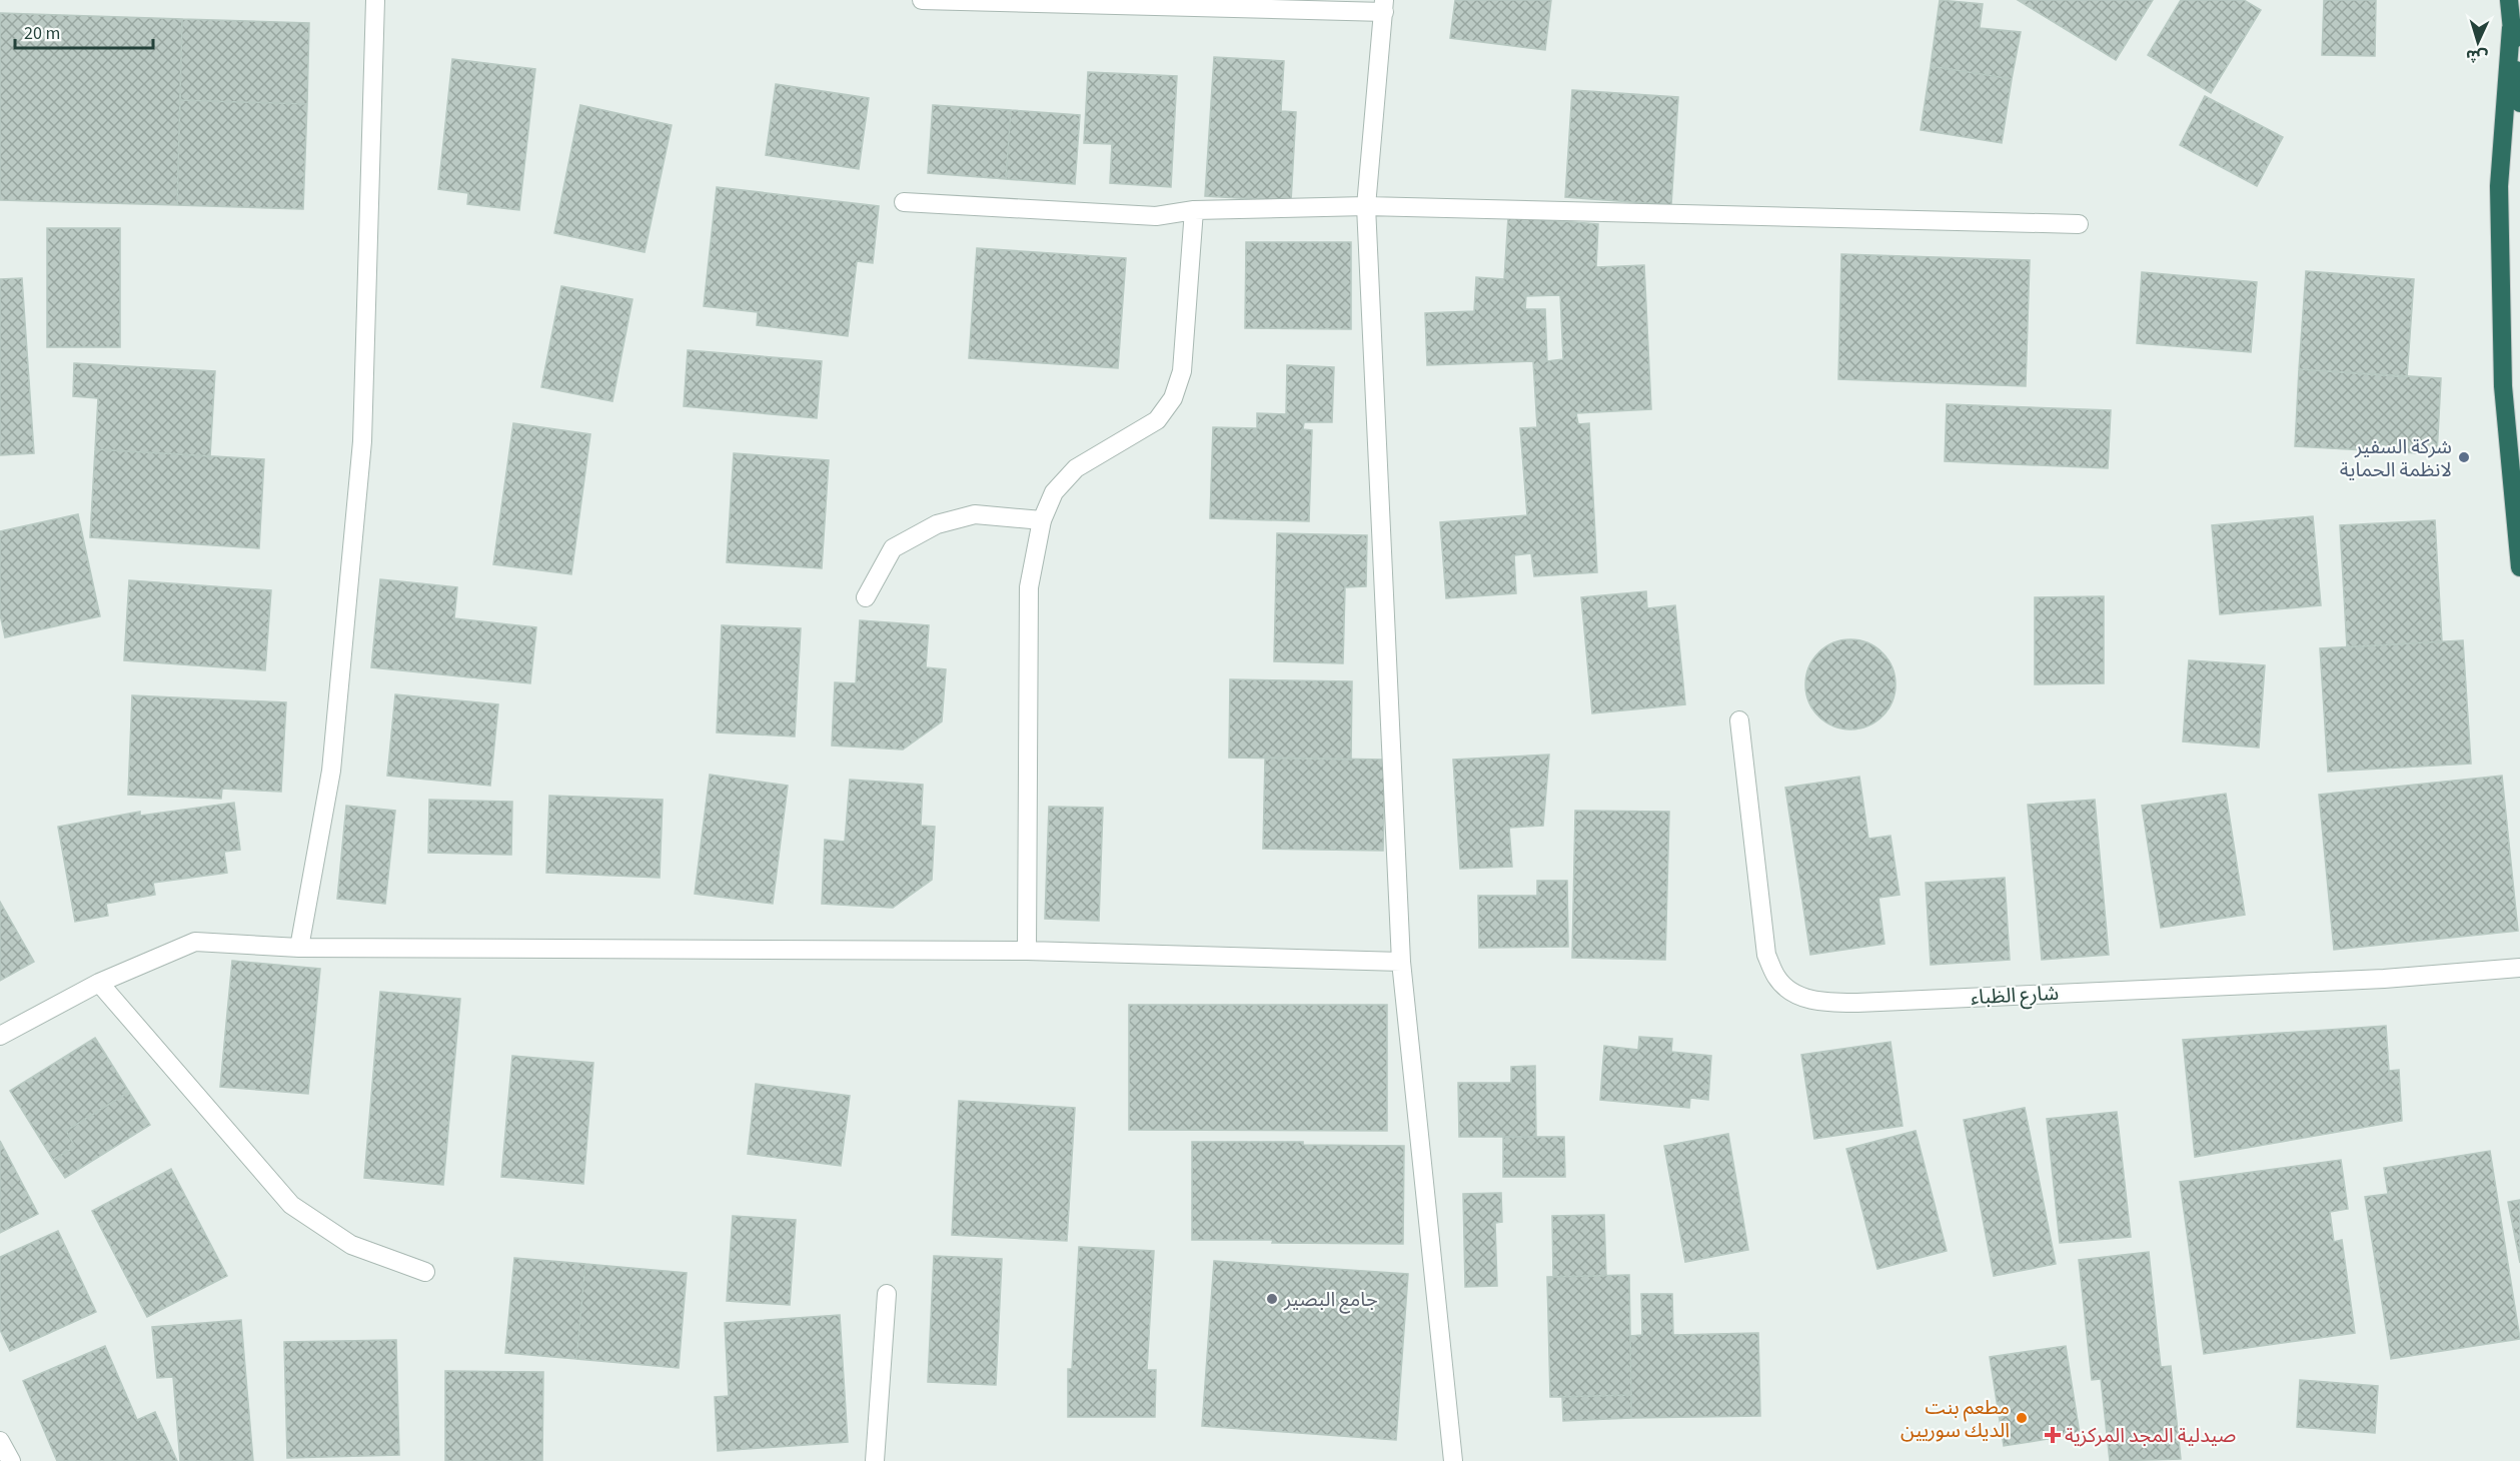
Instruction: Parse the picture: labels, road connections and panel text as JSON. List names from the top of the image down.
{
  "streets": {
    "street": ["شارع الظباء"]
  },
  "places": {
    "other": ["شركة السفير لانظمة الحماية", "جامع البصير", "مطعم بنت الديك سوريين"],
    "health": ["صيدلية المجد المركزية"]
  },
  "scale_bar": "20 m",
  "north": "bottom"
}
